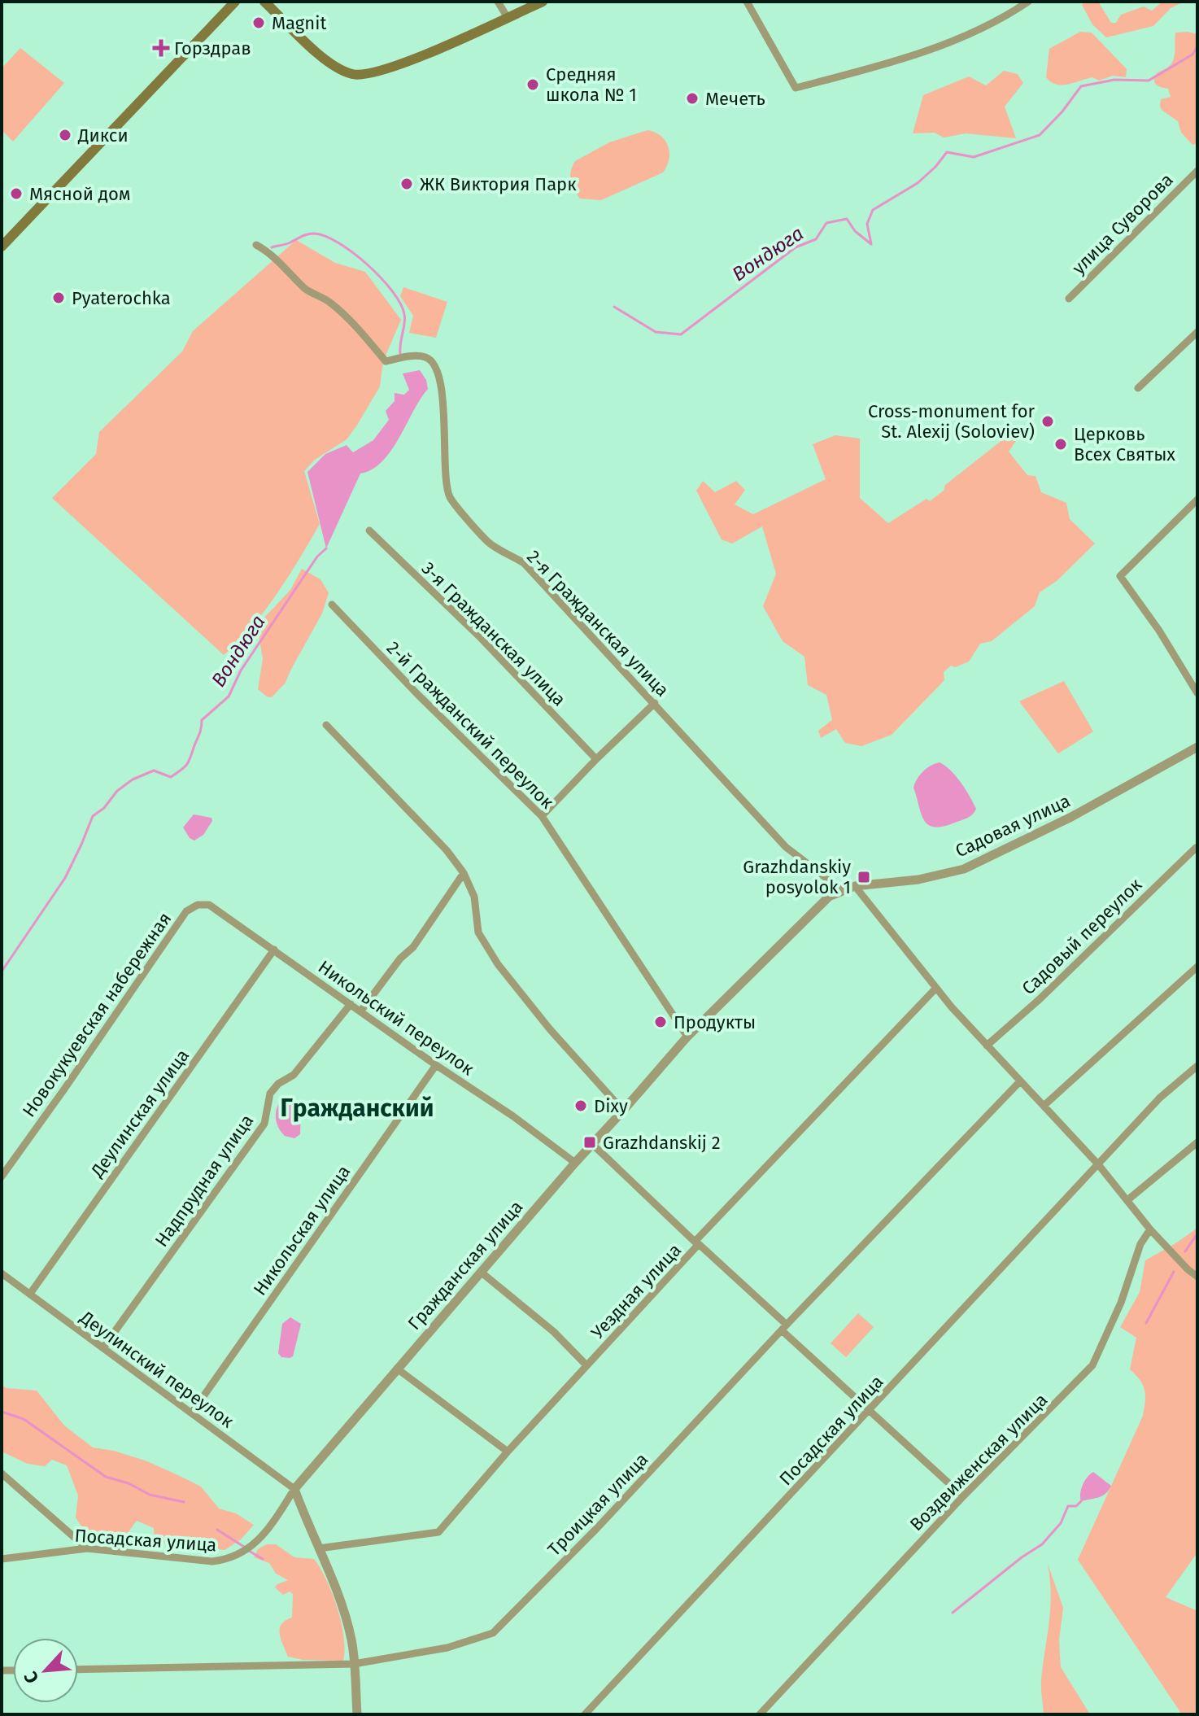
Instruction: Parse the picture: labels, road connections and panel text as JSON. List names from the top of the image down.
{
  "streets": {
    "street": [
      "улица Суворова",
      "2-я Гражданская улица",
      "3-я Гражданская улица",
      "2-й Гражданский переулок",
      "Садовая улица",
      "Садовый переулок",
      "Новокукуевская набережная",
      "Никольский переулок",
      "Деулинская улица",
      "Надпрудная улица",
      "Никольская улица",
      "Гражданская улица",
      "Уездная улица",
      "Деулинский переулок",
      "Посадская улица",
      "Воздвиженская улица",
      "Троицкая улица"
    ]
  },
  "crossings": [
    ["2-я Гражданская улица", "Садовая улица"],
    ["2-й Гражданский переулок", "Гражданская улица"],
    ["Садовая улица", "Гражданская улица"],
    ["Новокукуевская набережная", "Никольский переулок"],
    ["Никольский переулок", "Деулинская улица"],
    ["Никольский переулок", "Надпрудная улица"],
    ["Никольский переулок", "Никольская улица"],
    ["Никольский переулок", "Гражданская улица"],
    ["Деулинская улица", "Деулинский переулок"],
    ["Надпрудная улица", "Деулинский переулок"],
    ["Никольская улица", "Деулинский переулок"],
    ["Гражданская улица", "Деулинский переулок"],
    ["Гражданская улица", "Посадская улица"],
    ["Деулинский переулок", "Посадская улица"]
  ],
  "districts": ["Гражданский"],
  "water": ["Вондюга"],
  "places": {
    "other": [
      "Magnit",
      "Средняя школа № 1",
      "Мечеть",
      "Дикси",
      "ЖК Виктория Парк",
      "Мясной дом",
      "Pyaterochka",
      "Cross-monument for St. Alexij (Soloviev)",
      "Церковь Всех Святых",
      "Продукты",
      "Dixy"
    ],
    "health": ["Горздрав"],
    "transit": ["Grazhdanskiy posyolok 1", "Grazhdanskij 2"]
  },
  "north": "bottom left"
}
